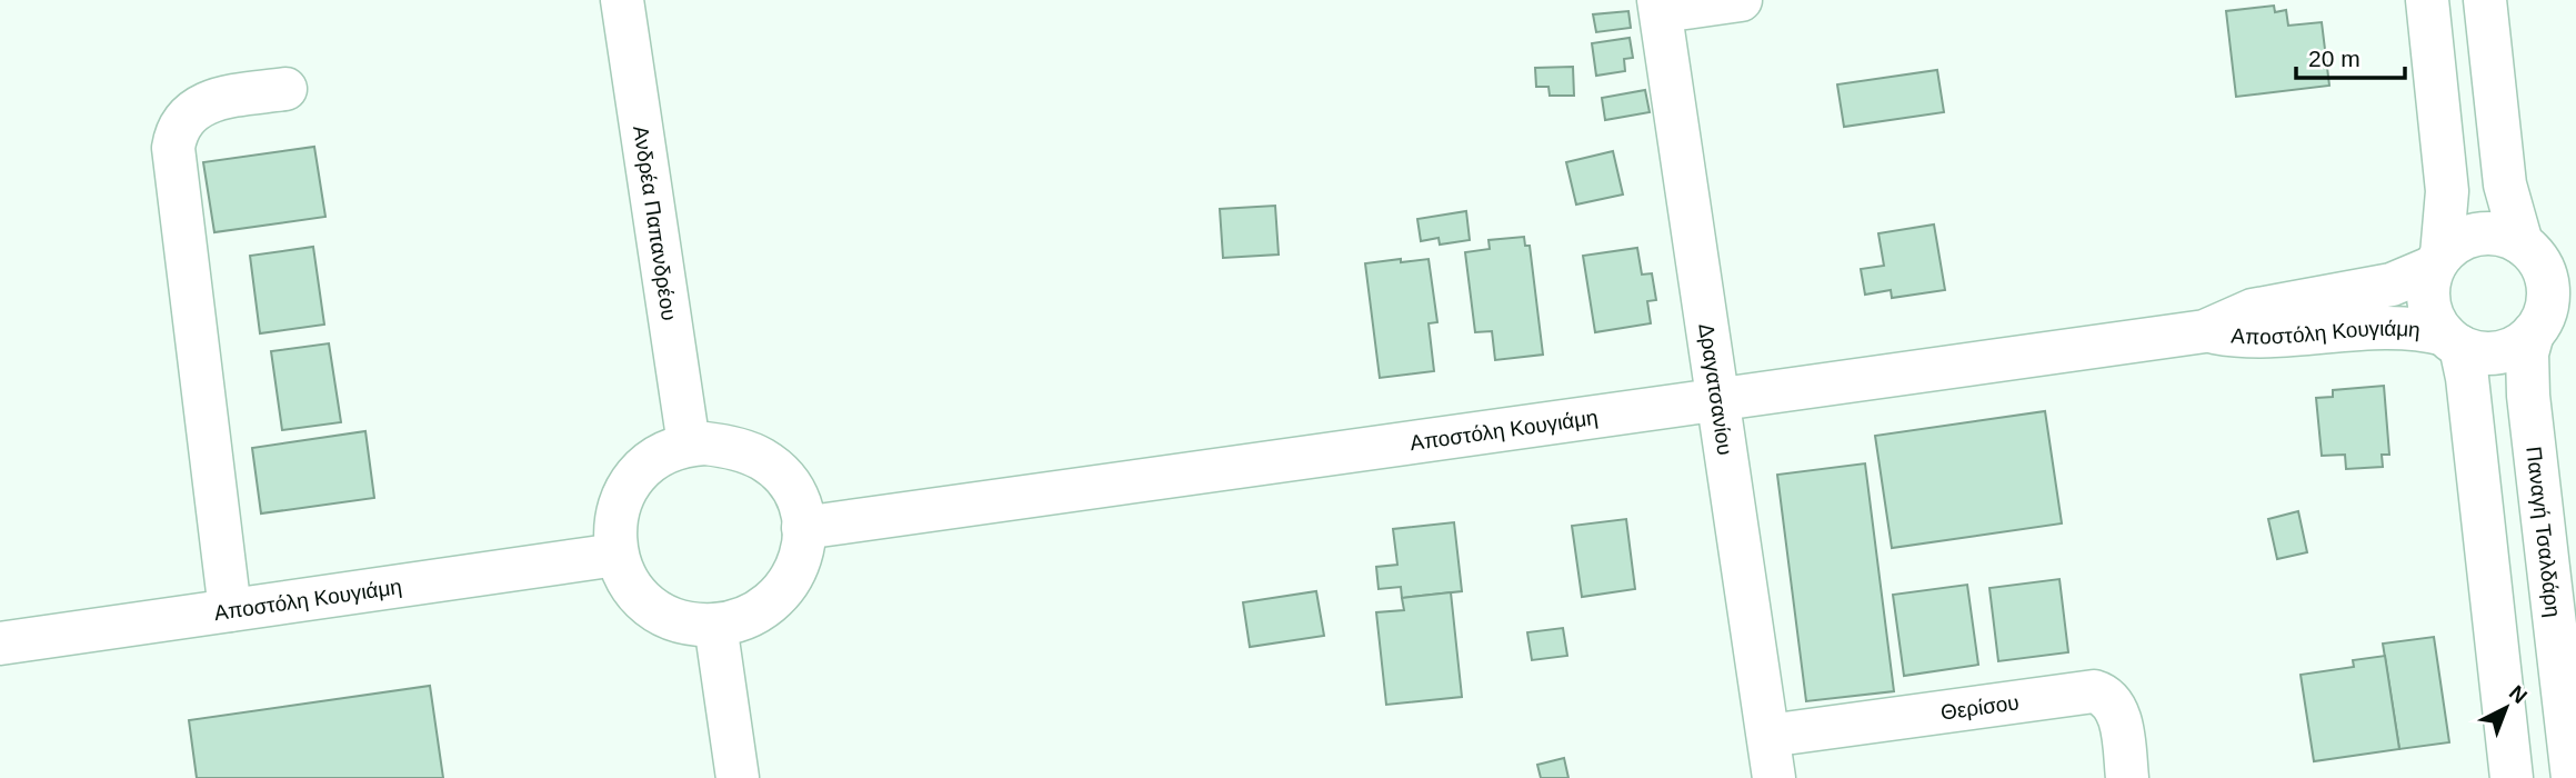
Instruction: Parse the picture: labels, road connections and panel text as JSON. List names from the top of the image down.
{
  "streets": {
    "street": [
      "Ανδρέα Παπανδρέου",
      "Αποστόλη Κουγιάμη",
      "Δραγατσανίου",
      "Παναγή Τσαλδάρη",
      "Θερίσου"
    ]
  },
  "crossings": [
    ["Ανδρέα Παπανδρέου", "Αποστόλη Κουγιάμη"],
    ["Αποστόλη Κουγιάμη", "Δραγατσανίου"],
    ["Αποστόλη Κουγιάμη", "Παναγή Τσαλδάρη"],
    ["Δραγατσανίου", "Θερίσου"]
  ],
  "scale_bar": "20 m",
  "north": "top right"
}
